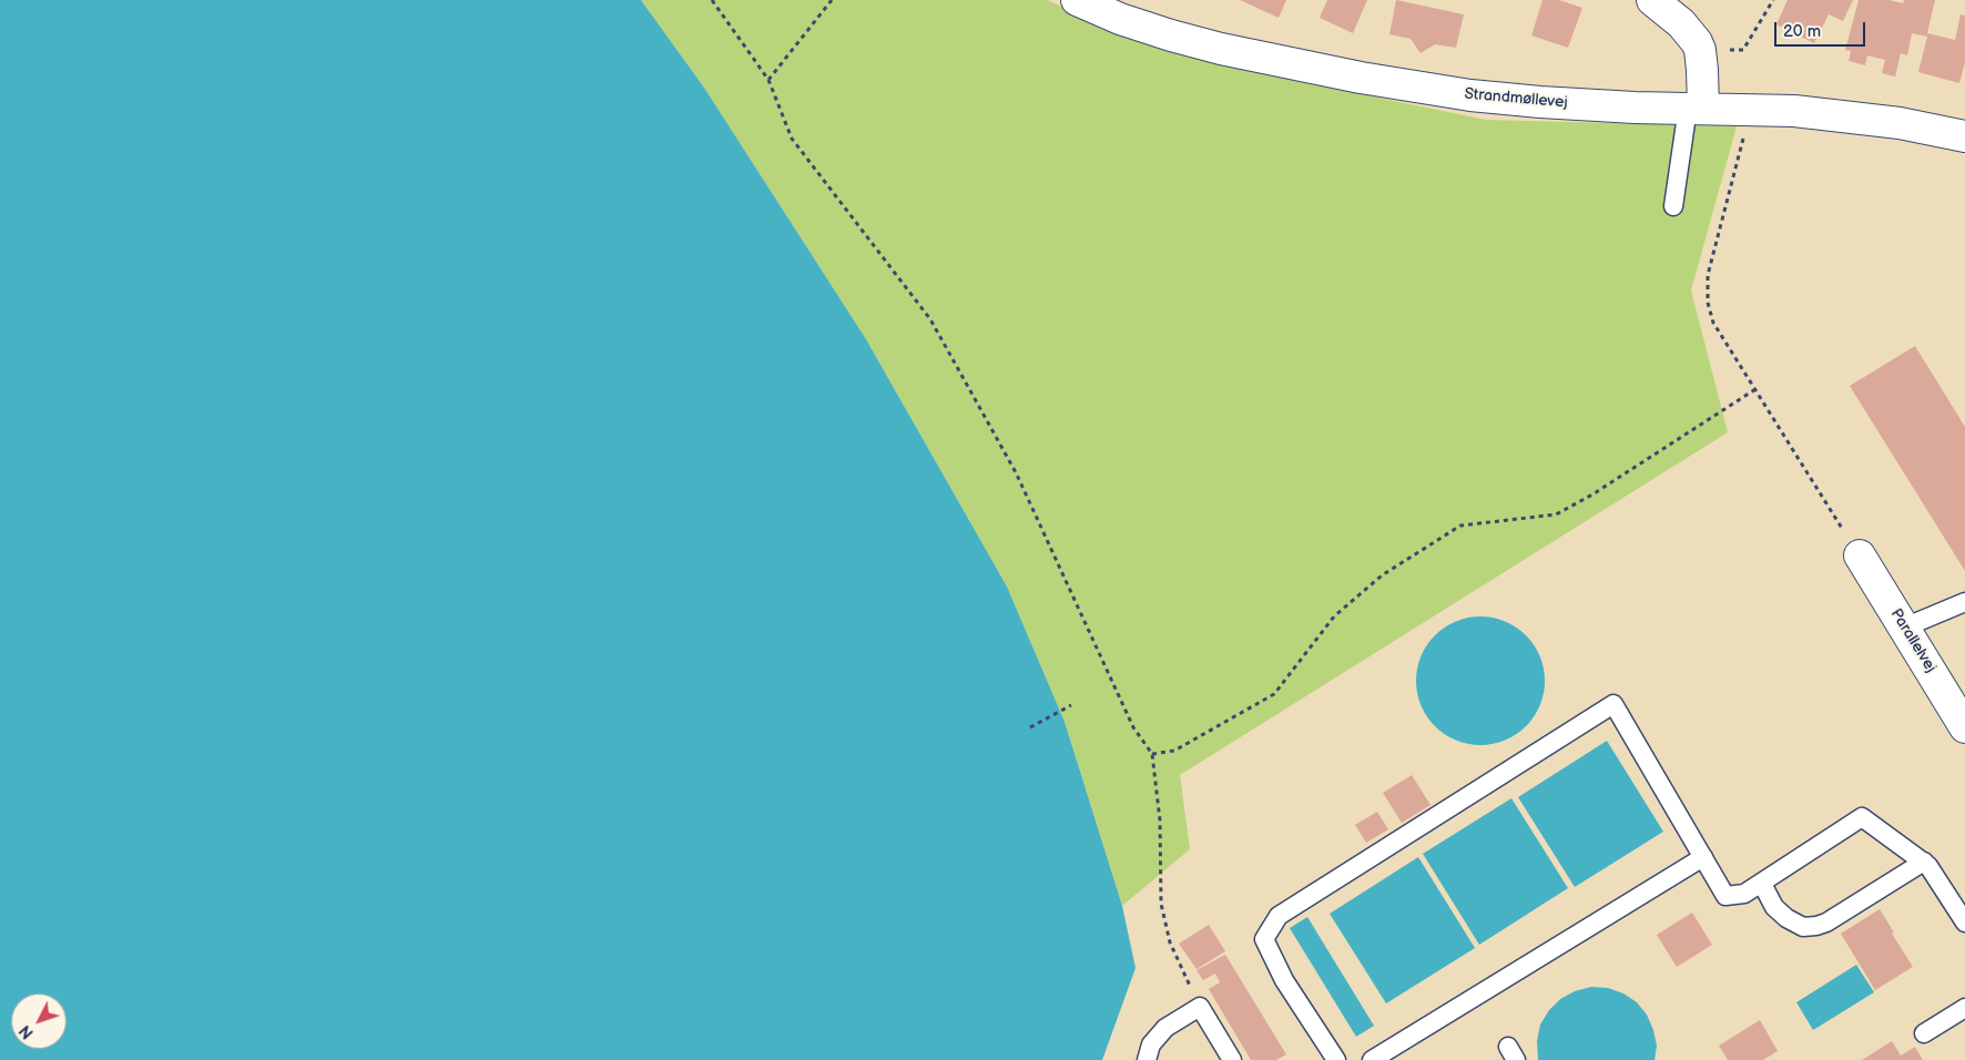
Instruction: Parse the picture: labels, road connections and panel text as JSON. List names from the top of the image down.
{
  "streets": {
    "street": ["Strandmøllevej", "Parallelvej"]
  },
  "scale_bar": "20 m",
  "north": "bottom left"
}
